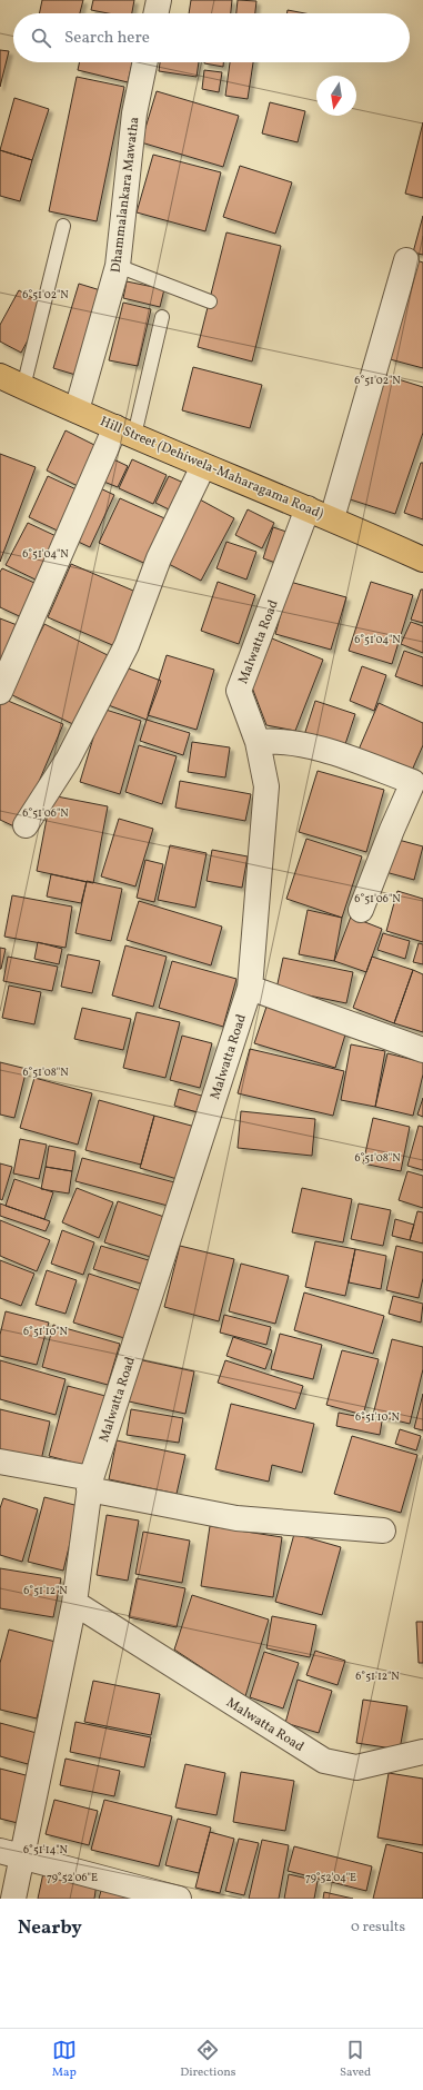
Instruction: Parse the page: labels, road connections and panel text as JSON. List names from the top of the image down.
{
  "streets": {
    "main road": ["Hill Street (Dehiwela-Maharagama Road)"],
    "street": ["Dhammalankara Mawatha", "Malwatta Road"]
  },
  "crossings": [
    ["Dhammalankara Mawatha", "Hill Street (Dehiwela-Maharagama Road)"],
    ["Hill Street (Dehiwela-Maharagama Road)", "Malwatta Road"]
  ],
  "north": "bottom",
  "page": {
    "search": "Search here",
    "heading": ["Nearby", "0 results"],
    "nav": ["Map", "Directions", "Saved"]
  },
  "coordinates": [
    "6°51'02\"N",
    "6°51'04\"N",
    "6°51'06\"N",
    "6°51'08\"N",
    "6°51'10\"N",
    "6°51'12\"N",
    "6°51'14\"N",
    "79°52'06\"E",
    "79°52'04\"E"
  ]
}
